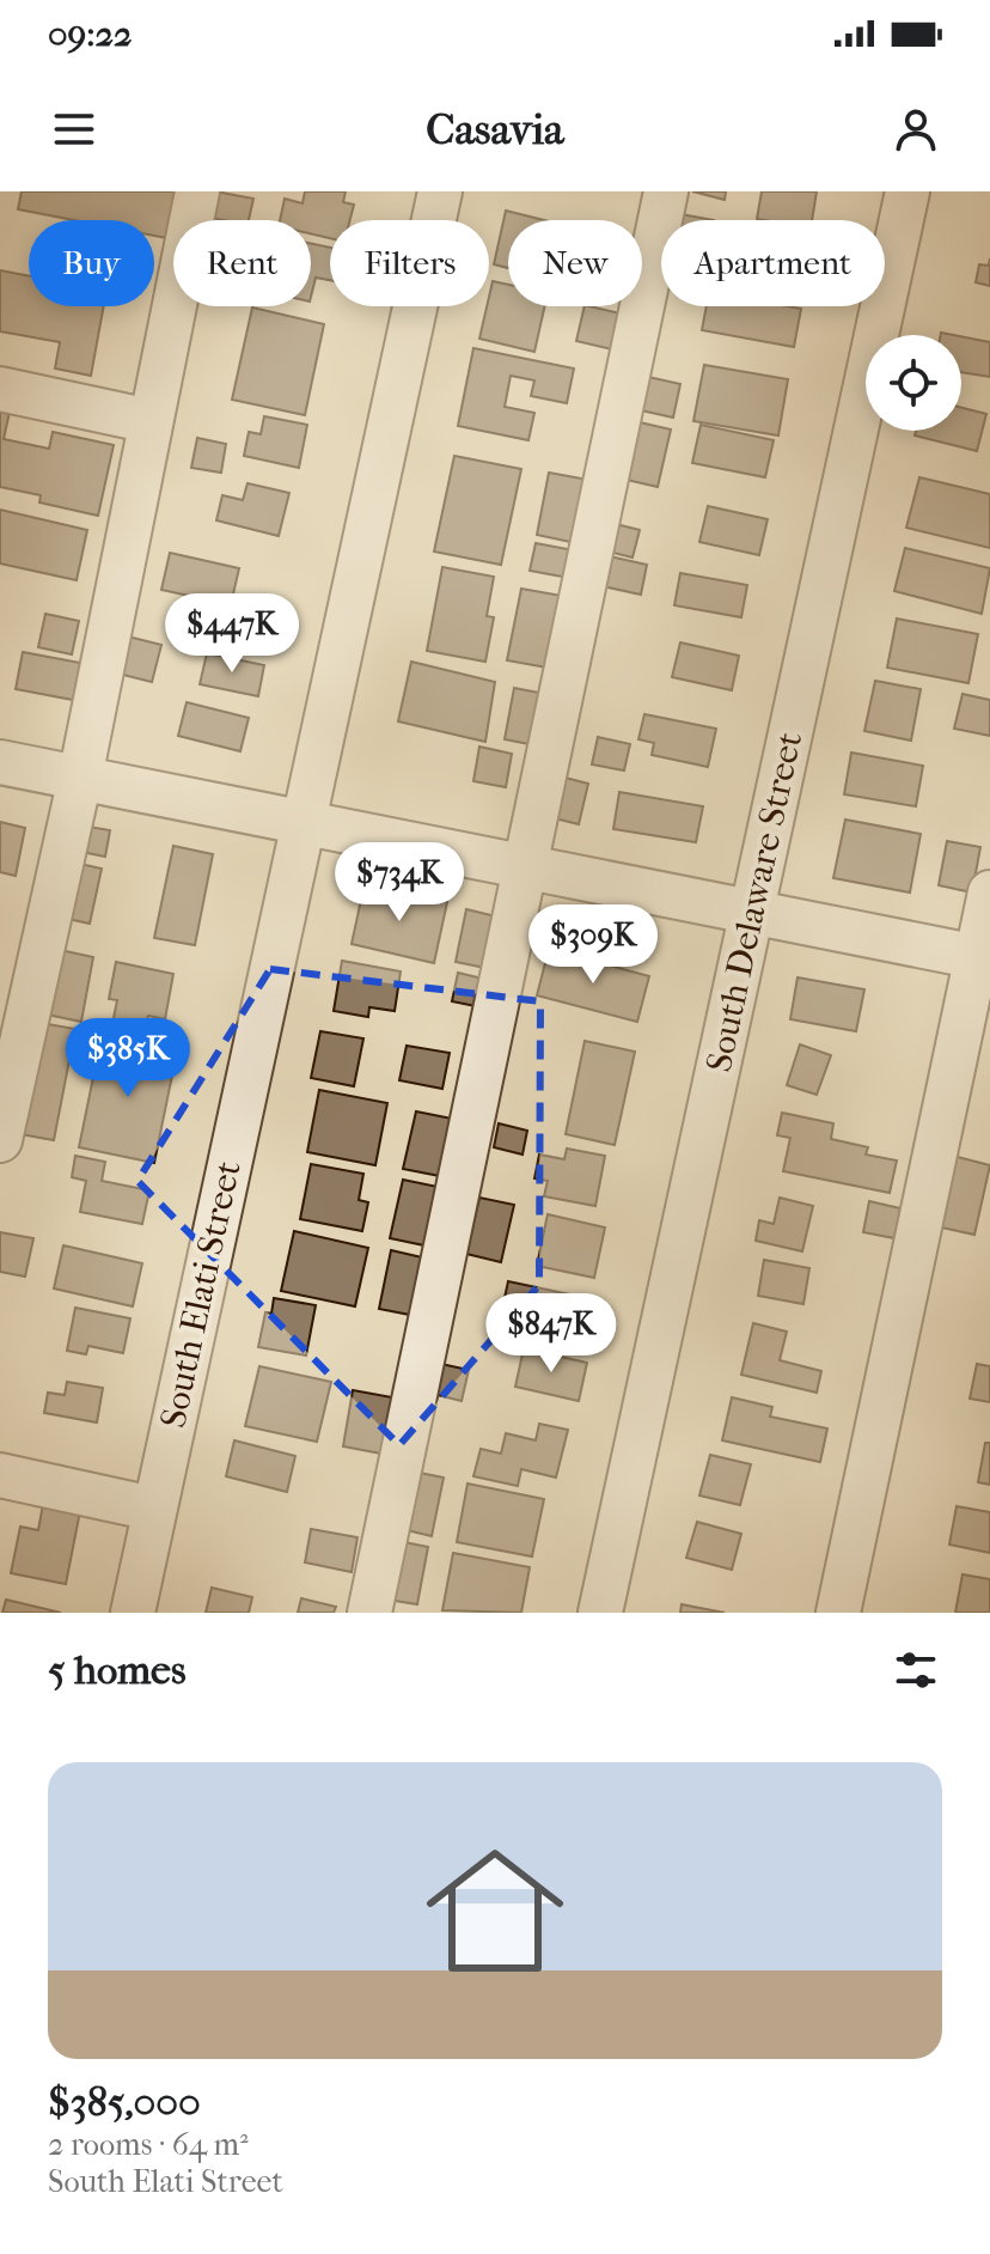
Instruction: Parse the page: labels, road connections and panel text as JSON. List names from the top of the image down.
{
  "streets": {
    "street": ["South Delaware Street", "South Elati Street"]
  },
  "page": {
    "status": "09:22",
    "header": "Casavia",
    "chip": [
      "Buy",
      "Rent",
      "Filters",
      "New",
      "Apartment"
    ],
    "price": [
      "$447K",
      "$734K",
      "$309K",
      "$385K",
      "$847K"
    ],
    "heading": "5 homes",
    "list": [
      {
        "name": "$385,000",
        "note": "2 rooms · 64 m² · South Elati Street"
      }
    ]
  }
}
